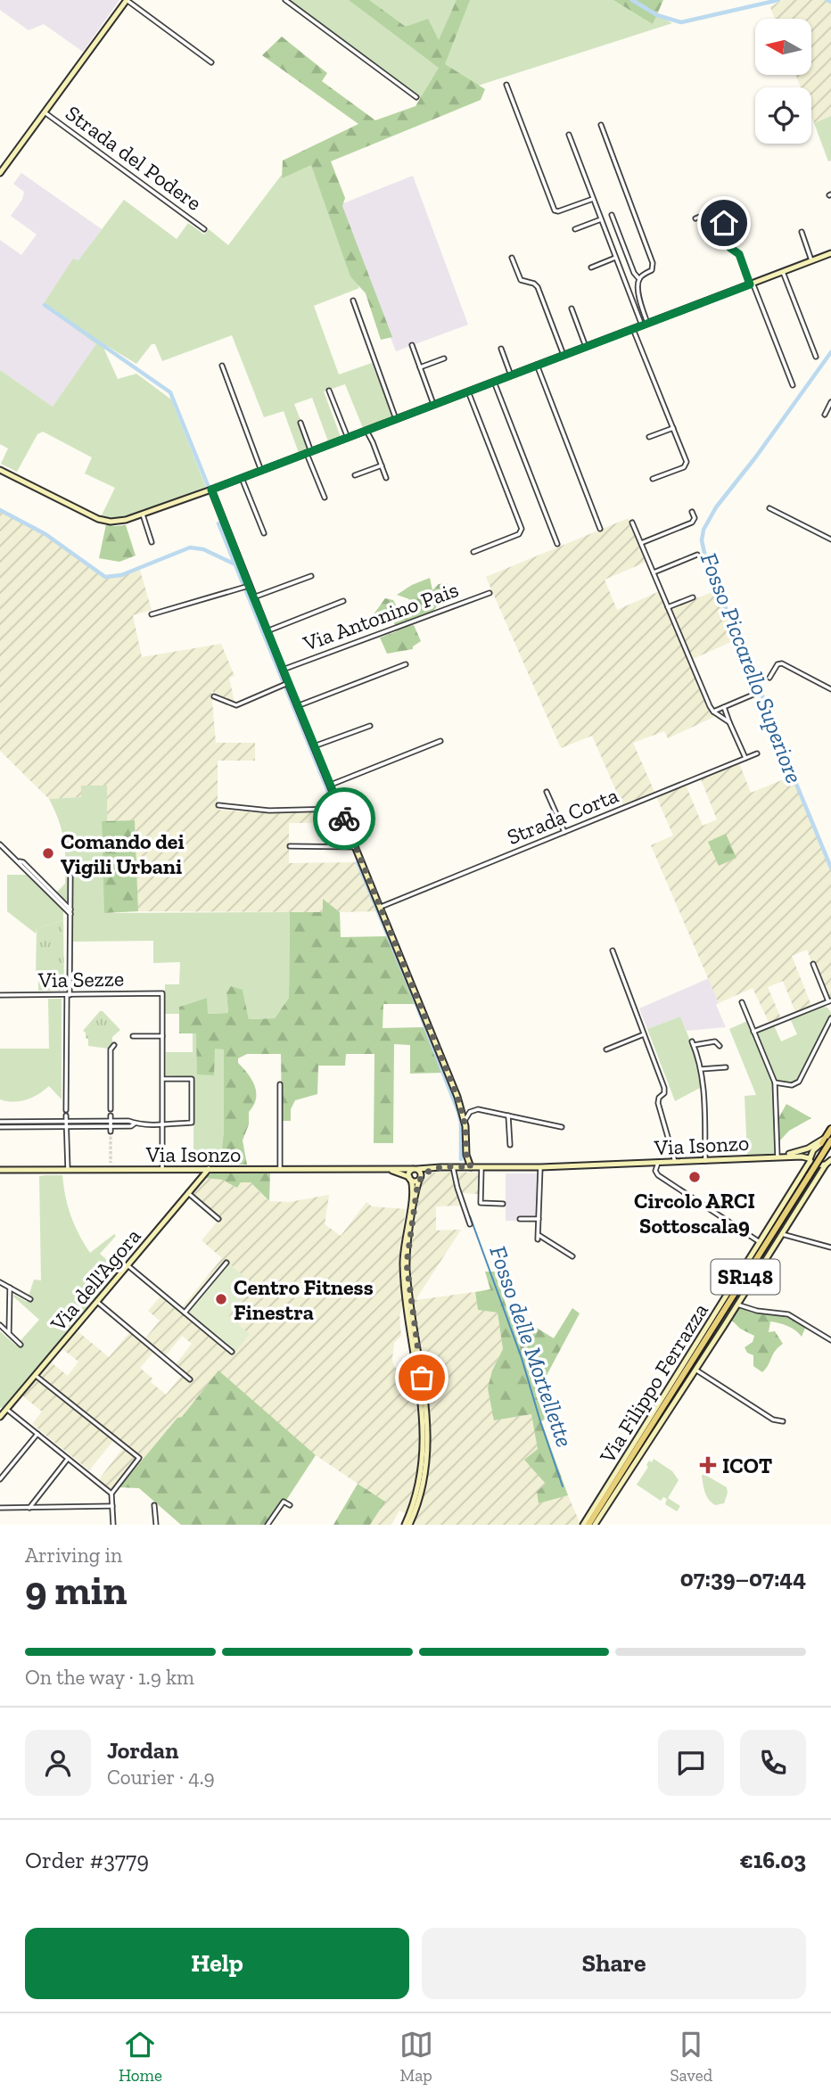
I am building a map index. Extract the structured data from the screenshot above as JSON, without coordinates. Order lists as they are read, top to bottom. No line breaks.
{"streets":{"main road":["SR148"],"street":["Strada del Podere","Via Antonino Pais","Strada Corta","Via Sezze","Via Isonzo","Via dell'Agora","Via Filippo Ferrazza"]},"crossings":[["Via Isonzo","Via dell'Agora"],["SR148","Via Filippo Ferrazza"]],"water":["Fosso Piccarello Superiore","Fosso delle Mortellette"],"places":{"other":["Comando dei Vigili Urbani","Circolo ARCI Sottoscala9","Centro Fitness Finestra"],"health":["ICOT"]},"north":"left","page":{"heading":["9 min","Arriving in","07:39–07:44"],"panel":["Jordan","Courier · 4.9","Order #3779","€16.03"],"bar":"On the way · 1.9 km","buttons":["Help","Share"],"tabs":["Home","Map","Saved"]}}
